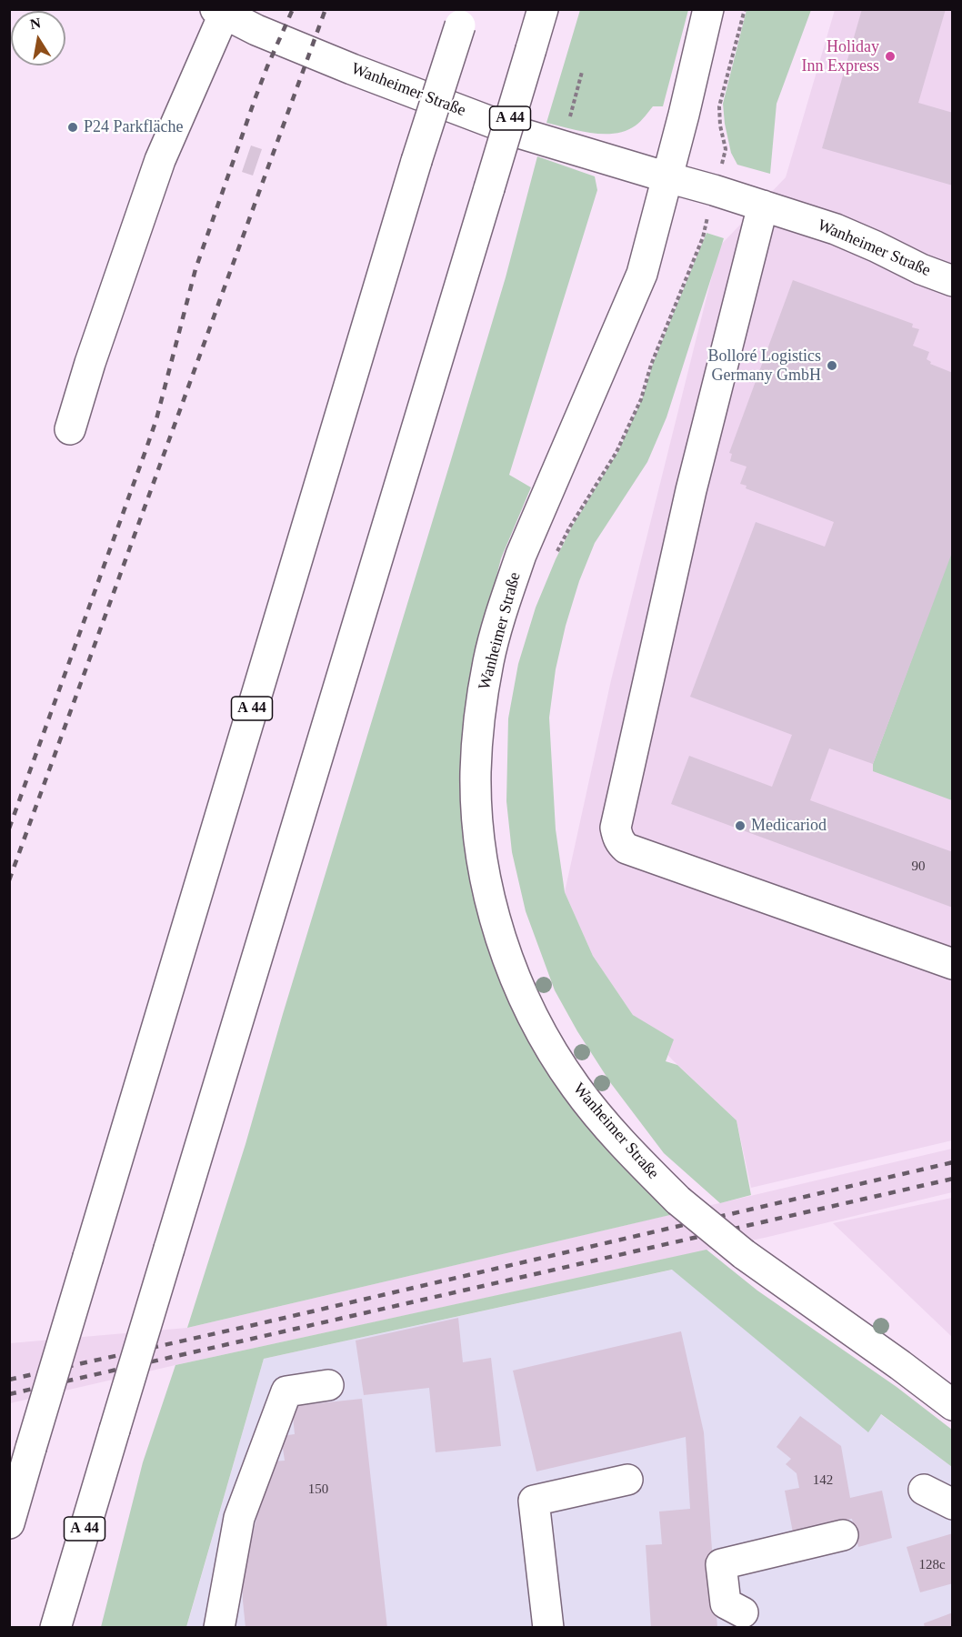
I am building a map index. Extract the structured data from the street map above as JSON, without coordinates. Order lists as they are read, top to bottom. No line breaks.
{"streets":{"main road":["Wanheimer Straße","A 44"]},"places":["Holiday Inn Express","P24 Parkfläche","Bolloré Logistics Germany GmbH","Medicariod"],"house_numbers":["90","142","150","128c"],"north":"top"}
